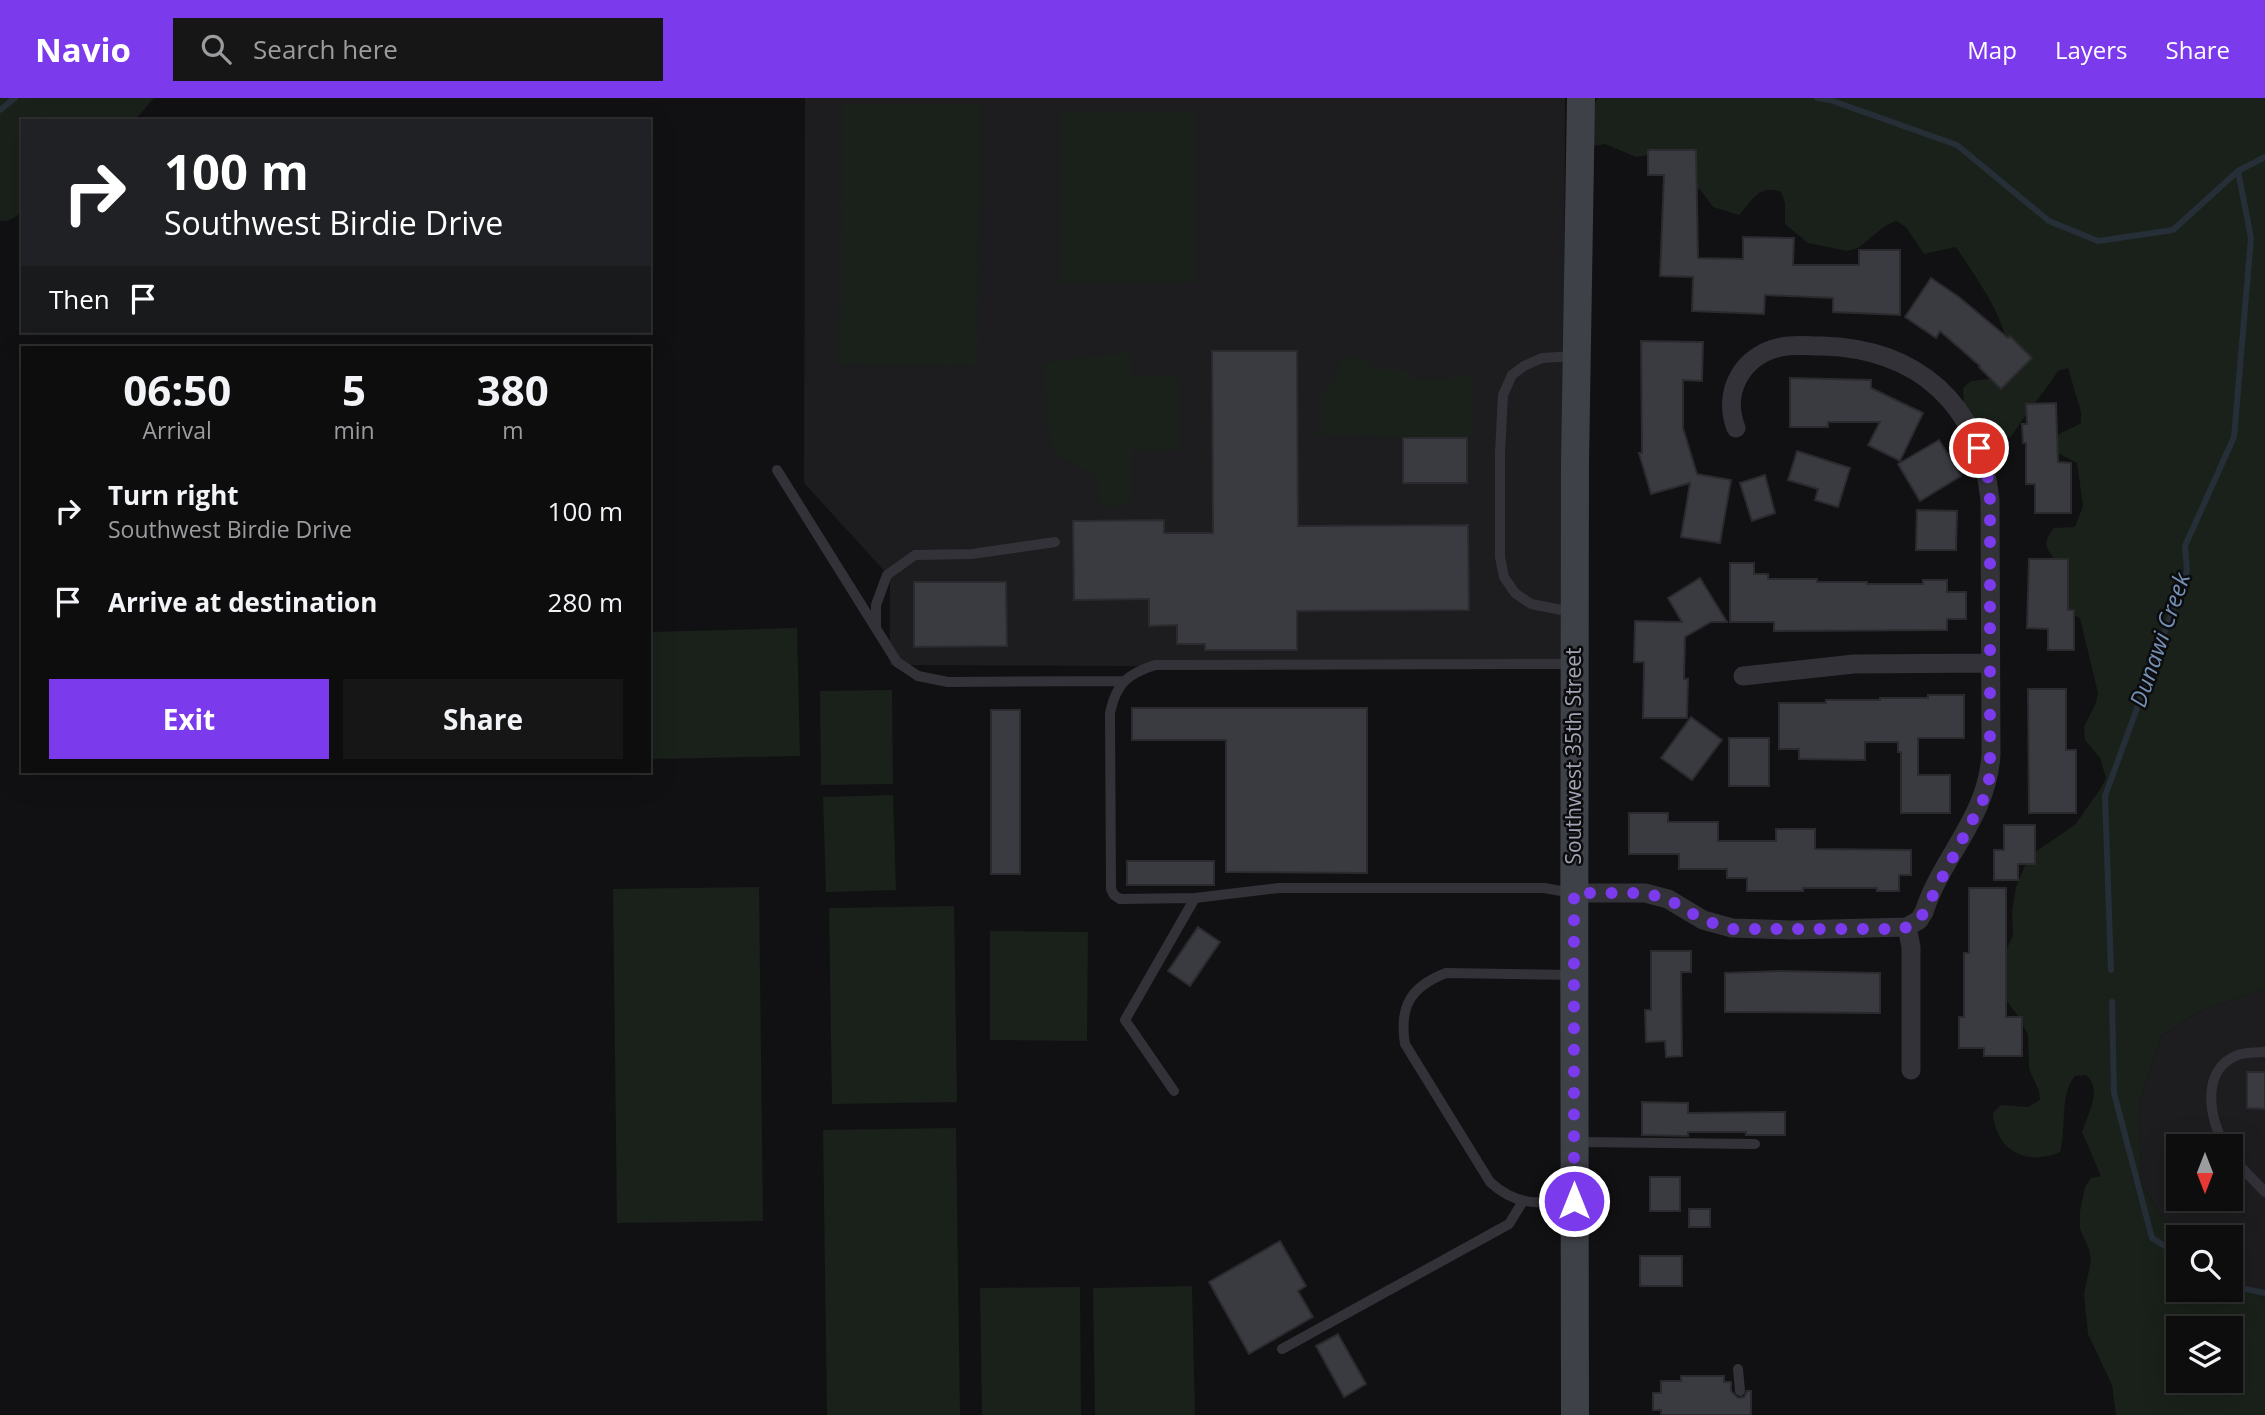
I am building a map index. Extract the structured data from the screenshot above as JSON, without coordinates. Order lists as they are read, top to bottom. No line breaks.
{"streets":{"street":["Southwest 35th Street"]},"water":["Dunawi Creek"],"north":"bottom","page":{"header":"Navio","search":"Search here","nav":["Map","Layers","Share"],"turn":["100 m","Southwest Birdie Drive"],"then":"Then","eta":["06:50","Arrival","5","min","380","m"],"list":[{"name":"Turn right","note":"Southwest Birdie Drive","value":"100 m"},{"name":"Arrive at destination","value":"280 m"}],"buttons":["Exit","Share"]}}
